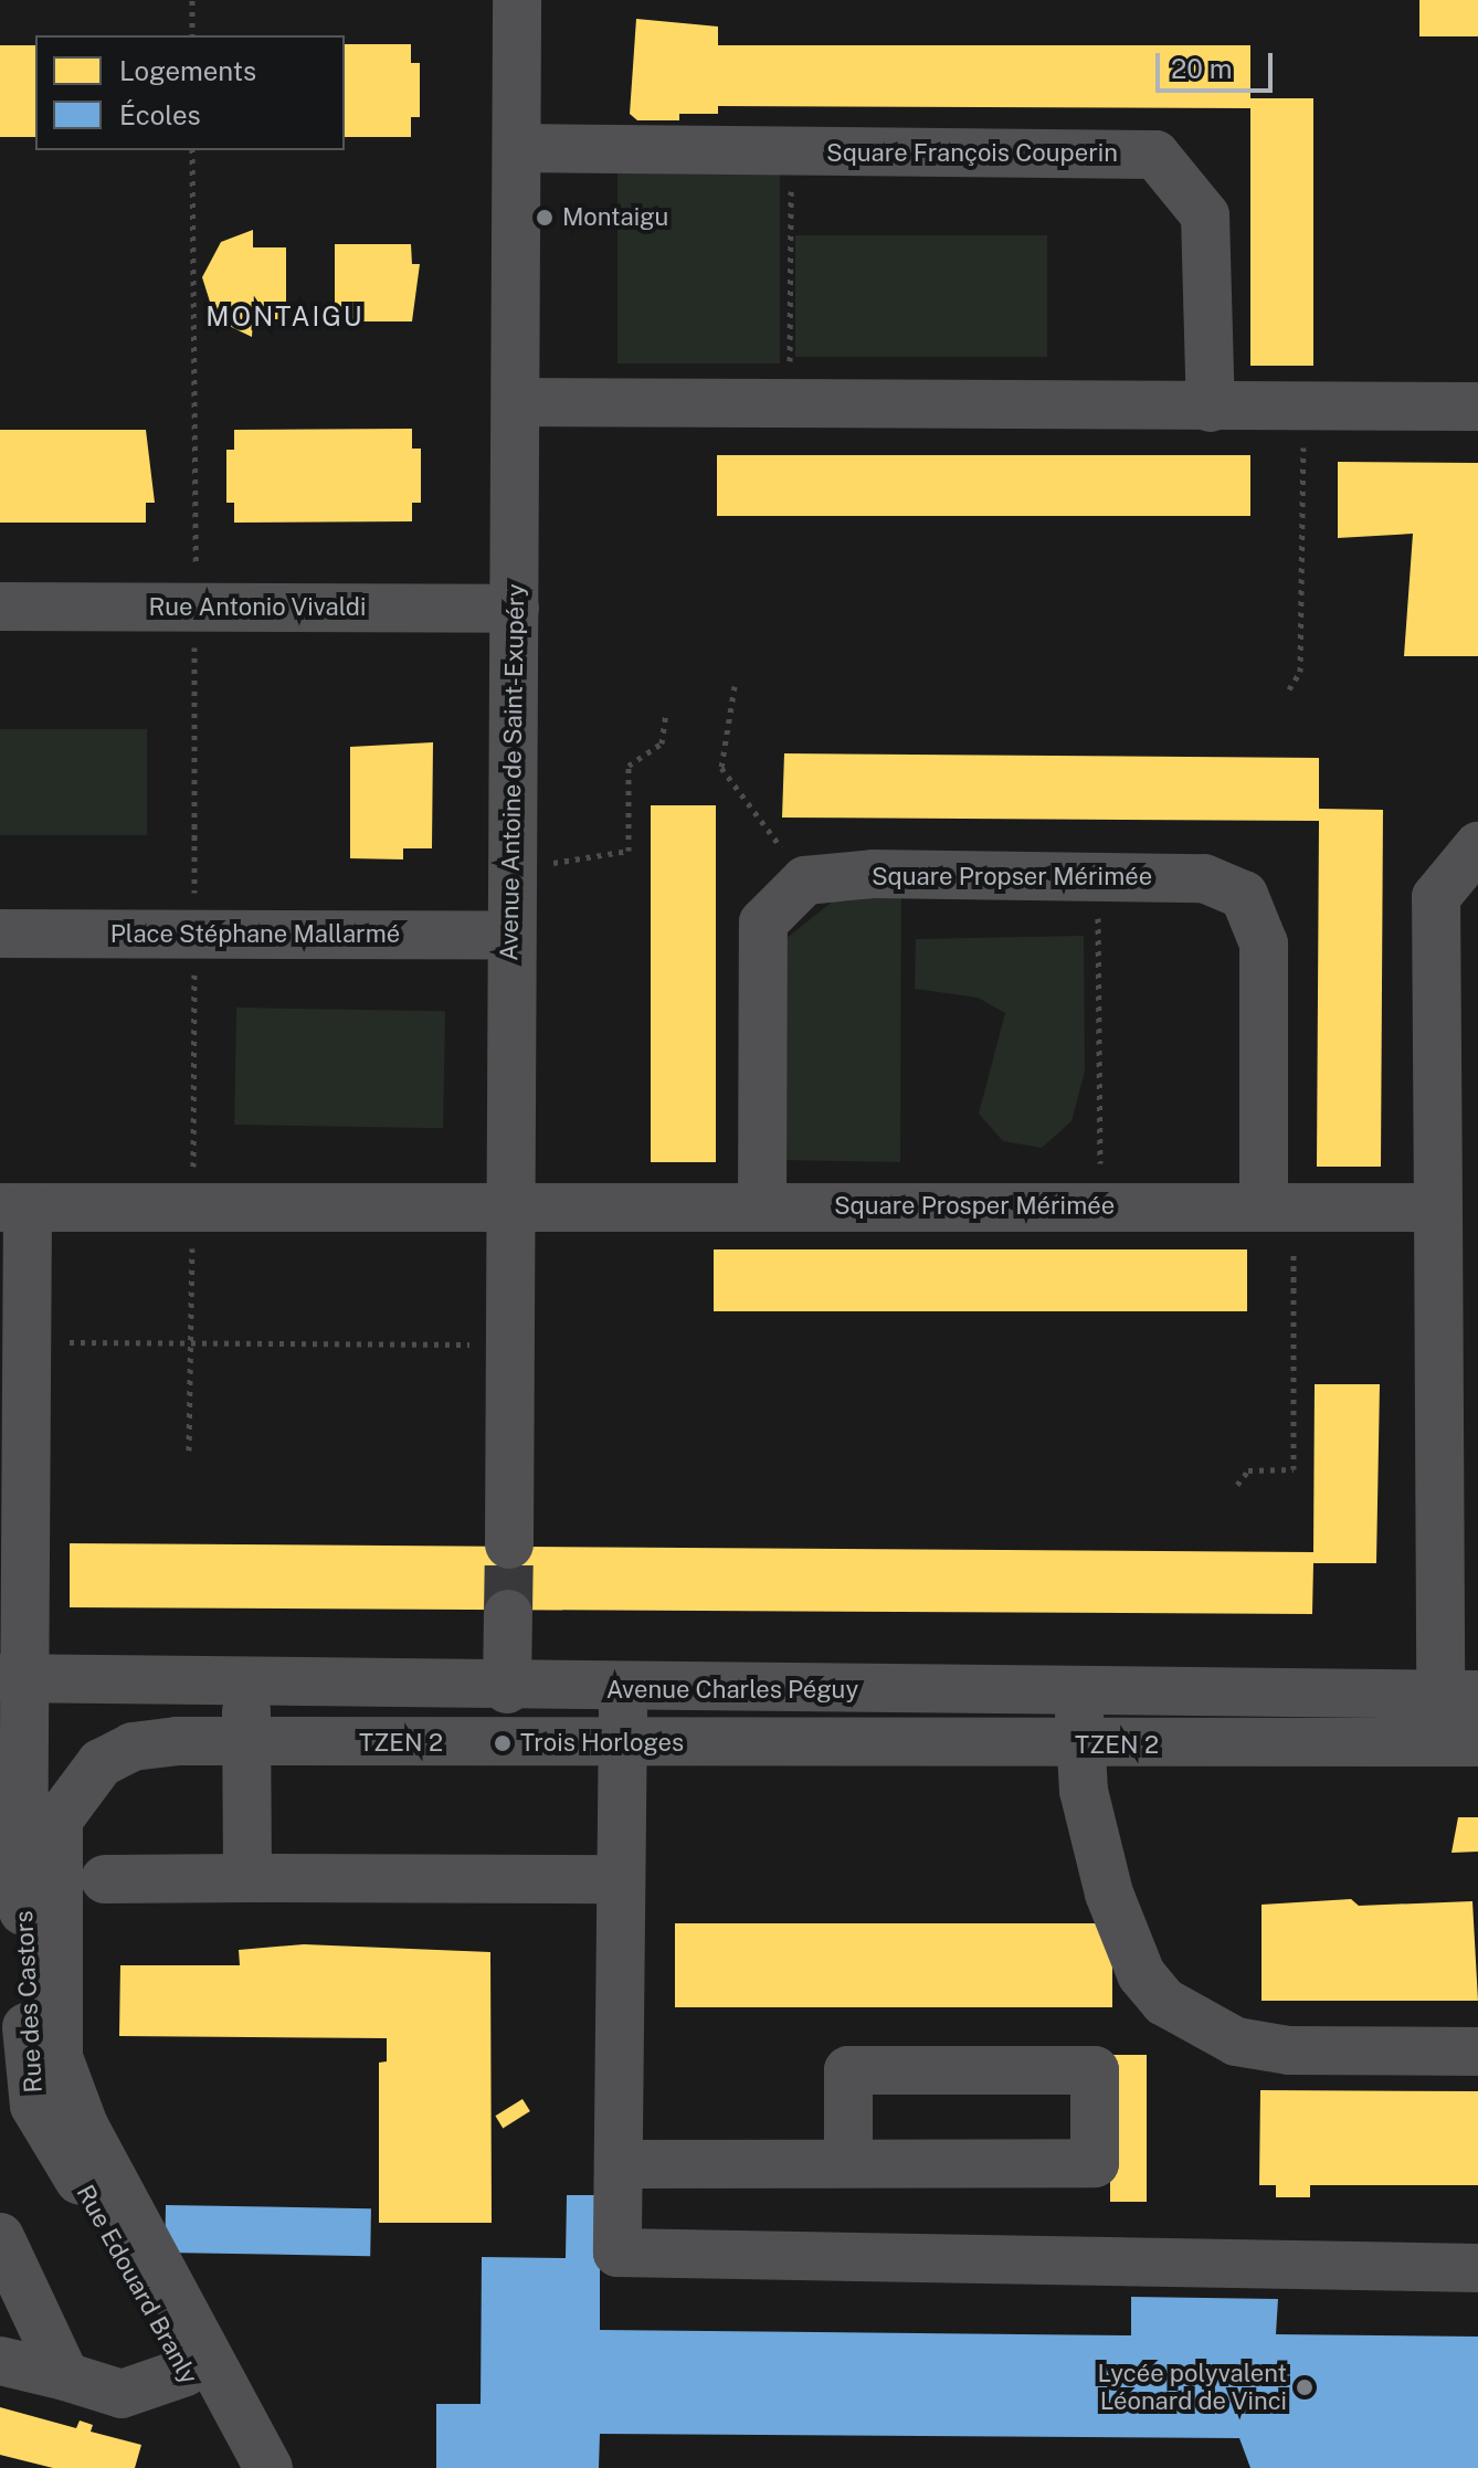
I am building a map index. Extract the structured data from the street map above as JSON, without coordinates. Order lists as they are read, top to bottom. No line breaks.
{"streets":{"street":["Square François Couperin","Rue Antonio Vivaldi","Avenue Antoine de Saint-Exupéry","Square Propser Mérimée","Place Stéphane Mallarmé","Square Prosper Mérimée","Avenue Charles Péguy","TZEN 2","Rue des Castors","Rue Edouard Branly"]},"crossings":[["Square François Couperin","Avenue Antoine de Saint-Exupéry"],["Rue Antonio Vivaldi","Avenue Antoine de Saint-Exupéry"],["Avenue Antoine de Saint-Exupéry","Place Stéphane Mallarmé"],["Avenue Antoine de Saint-Exupéry","Square Prosper Mérimée"],["Square Propser Mérimée","Square Prosper Mérimée"],["TZEN 2","Rue des Castors"],["Rue des Castors","Rue Edouard Branly"]],"districts":["MONTAIGU"],"places":["Montaigu","Trois Horloges","Lycée polyvalent Léonard de Vinci"],"legend":["Logements","Écoles"],"scale_bar":"20 m"}
